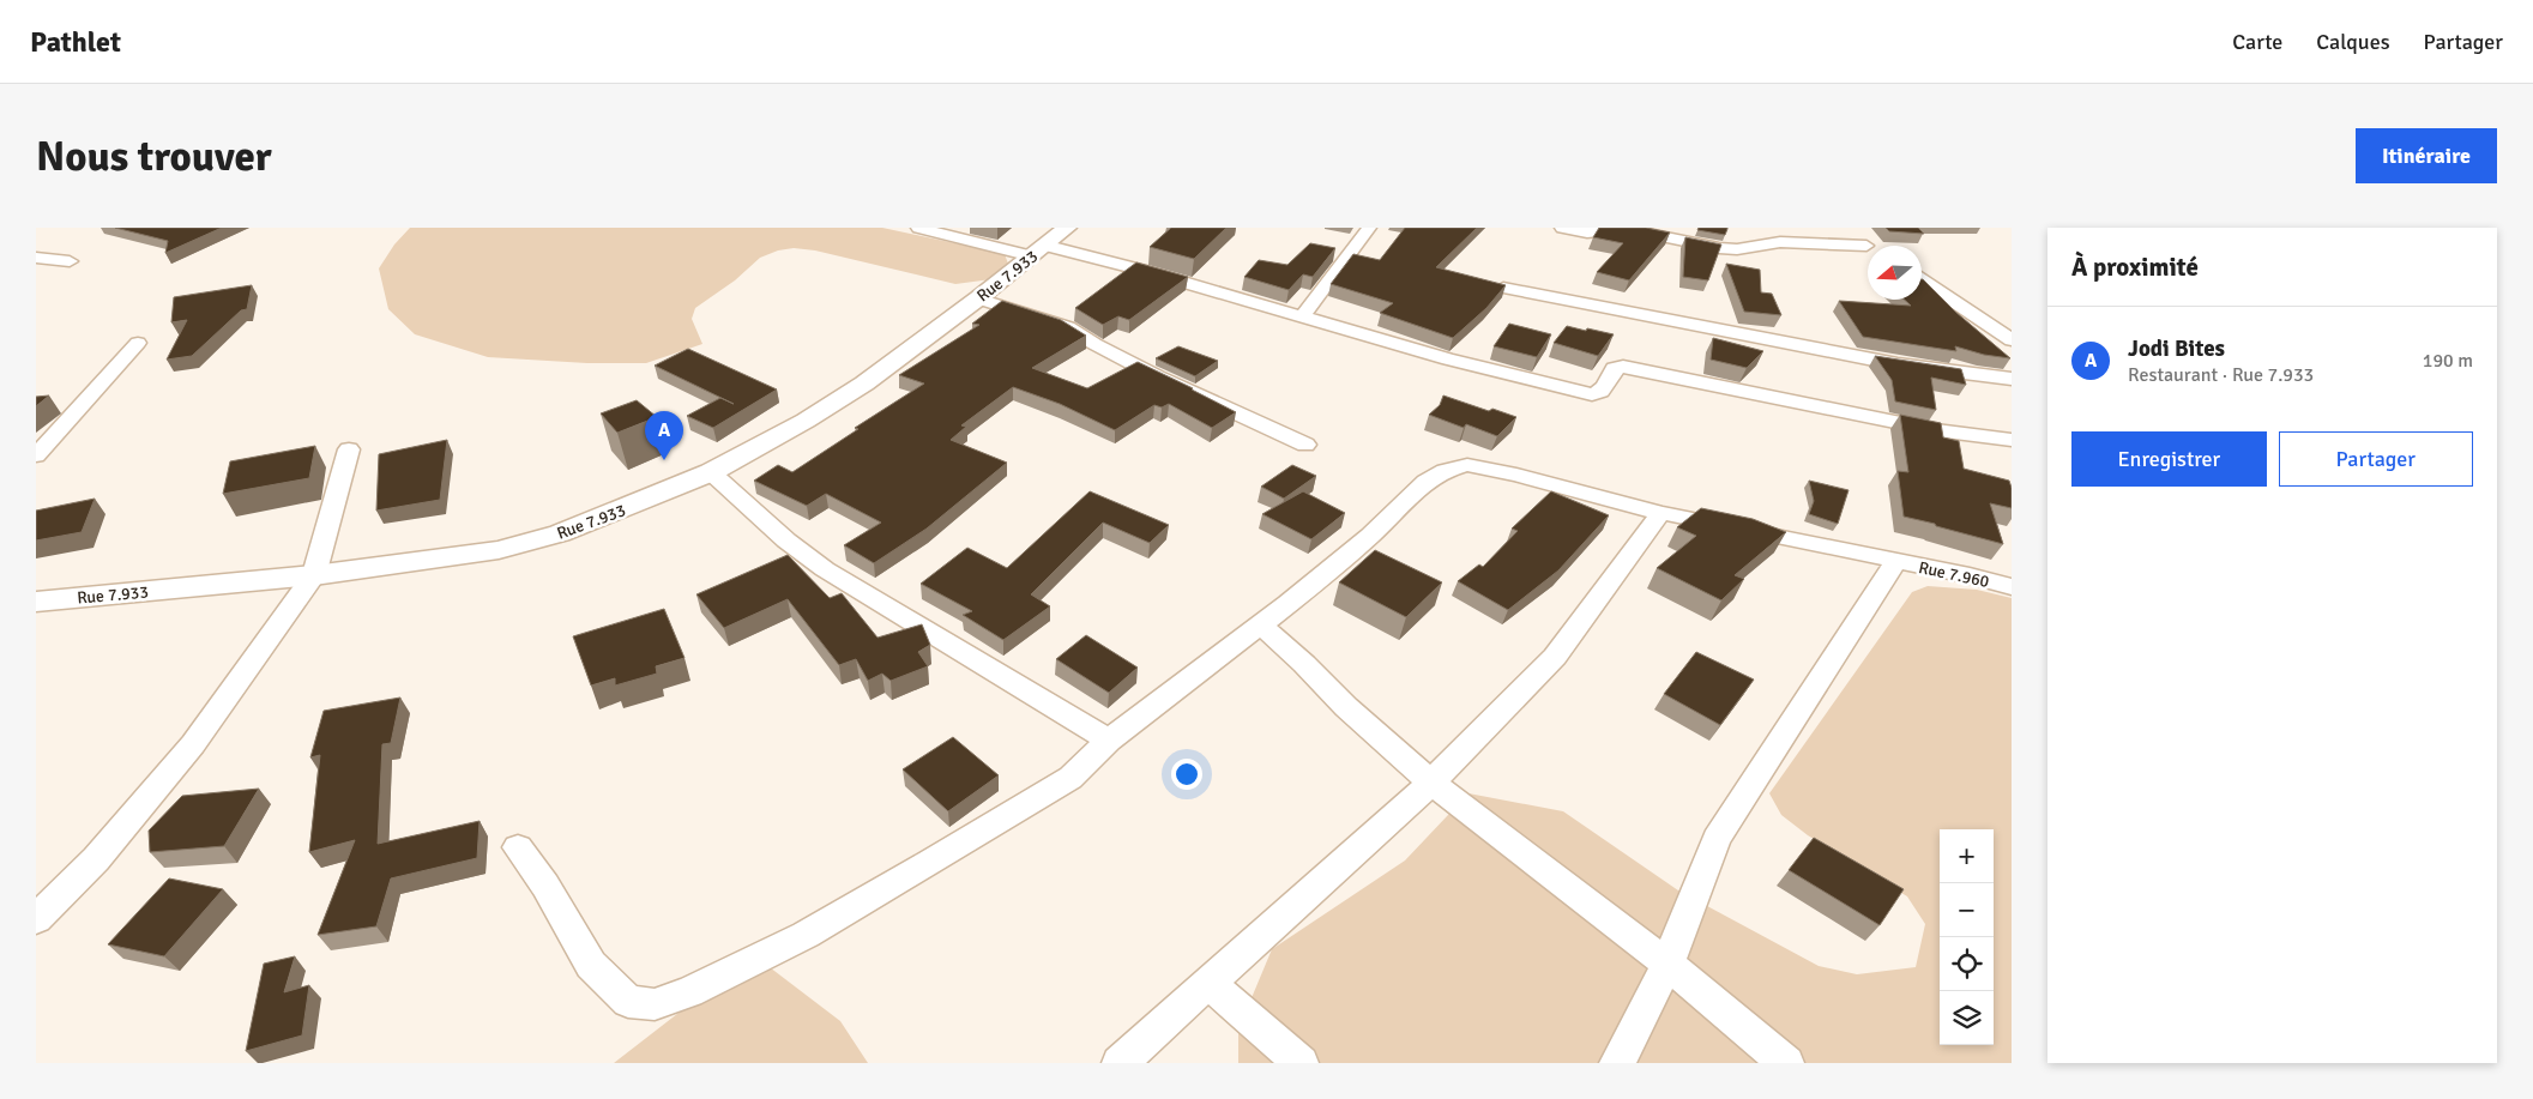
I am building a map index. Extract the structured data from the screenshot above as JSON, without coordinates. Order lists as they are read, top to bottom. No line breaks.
{"streets":{"street":["Rue 7.933","Rue 7.960"]},"north":"left","page":{"header":"Pathlet","nav":["Carte","Calques","Partager"],"buttons":["Itinéraire",["Enregistrer","Partager"]],"title":"Nous trouver","heading":"À proximité","list":[{"mark":"A","name":"Jodi Bites","note":"Restaurant · Rue 7.933","value":"190 m"}],"pins":"A","map_buttons":["+","−"]}}
